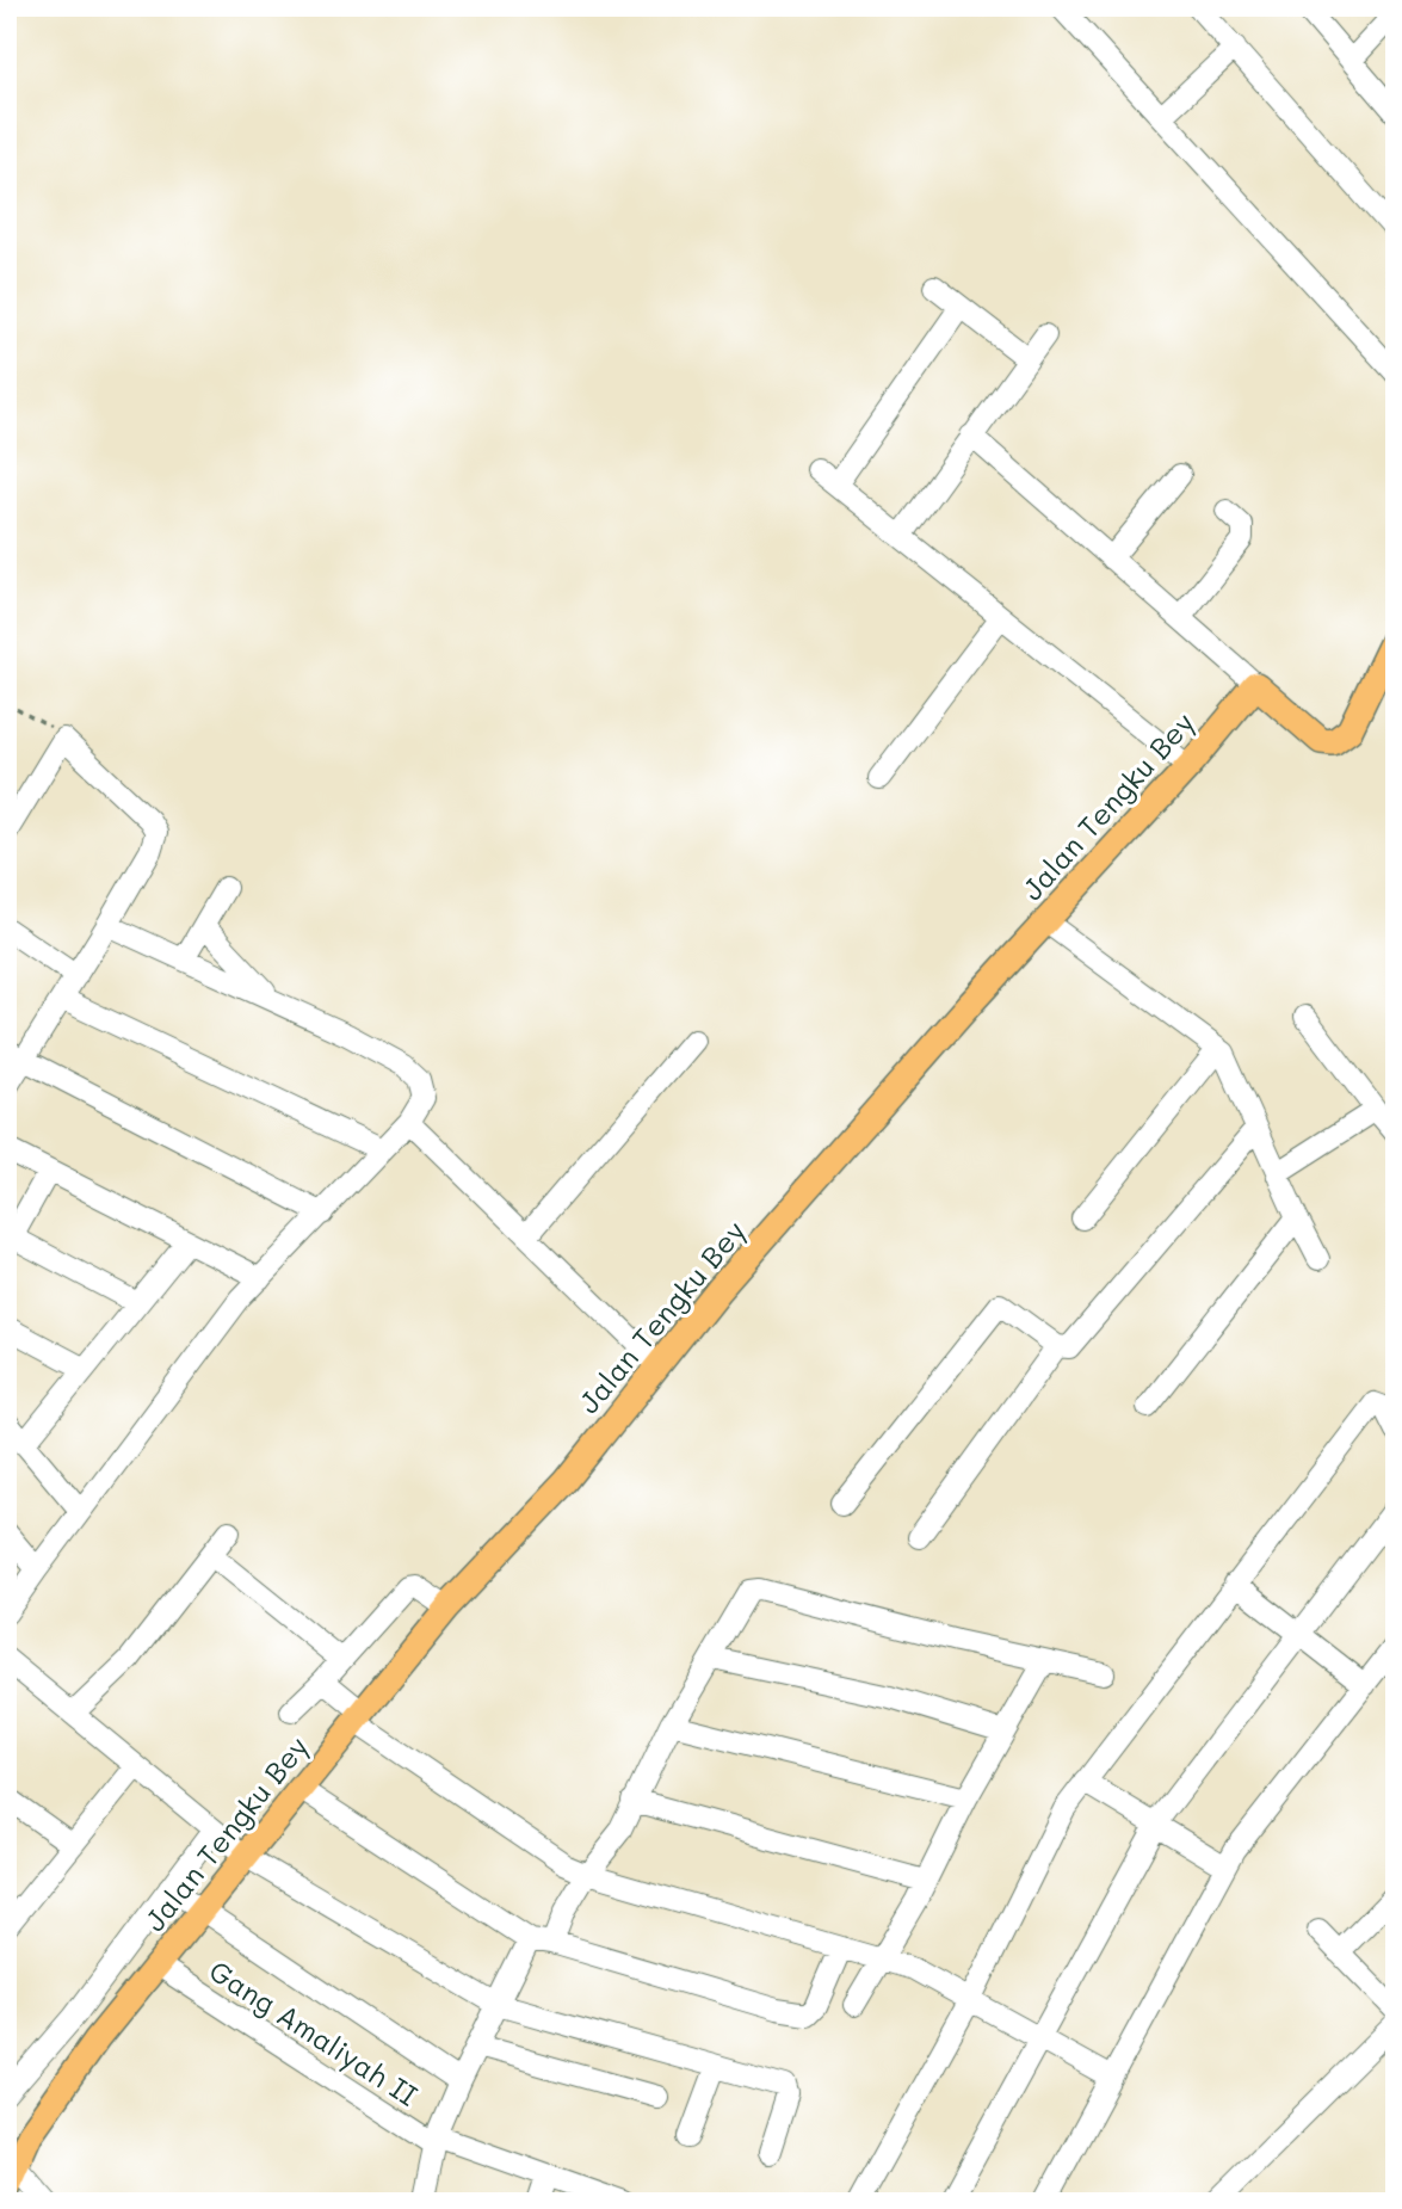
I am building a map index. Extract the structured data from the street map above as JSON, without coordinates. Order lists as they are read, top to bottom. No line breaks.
{"streets":{"main road":["Jalan Tengku Bey"],"street":["Gang Amaliyah II"]},"crossings":[["Jalan Tengku Bey","Gang Amaliyah II"]]}
